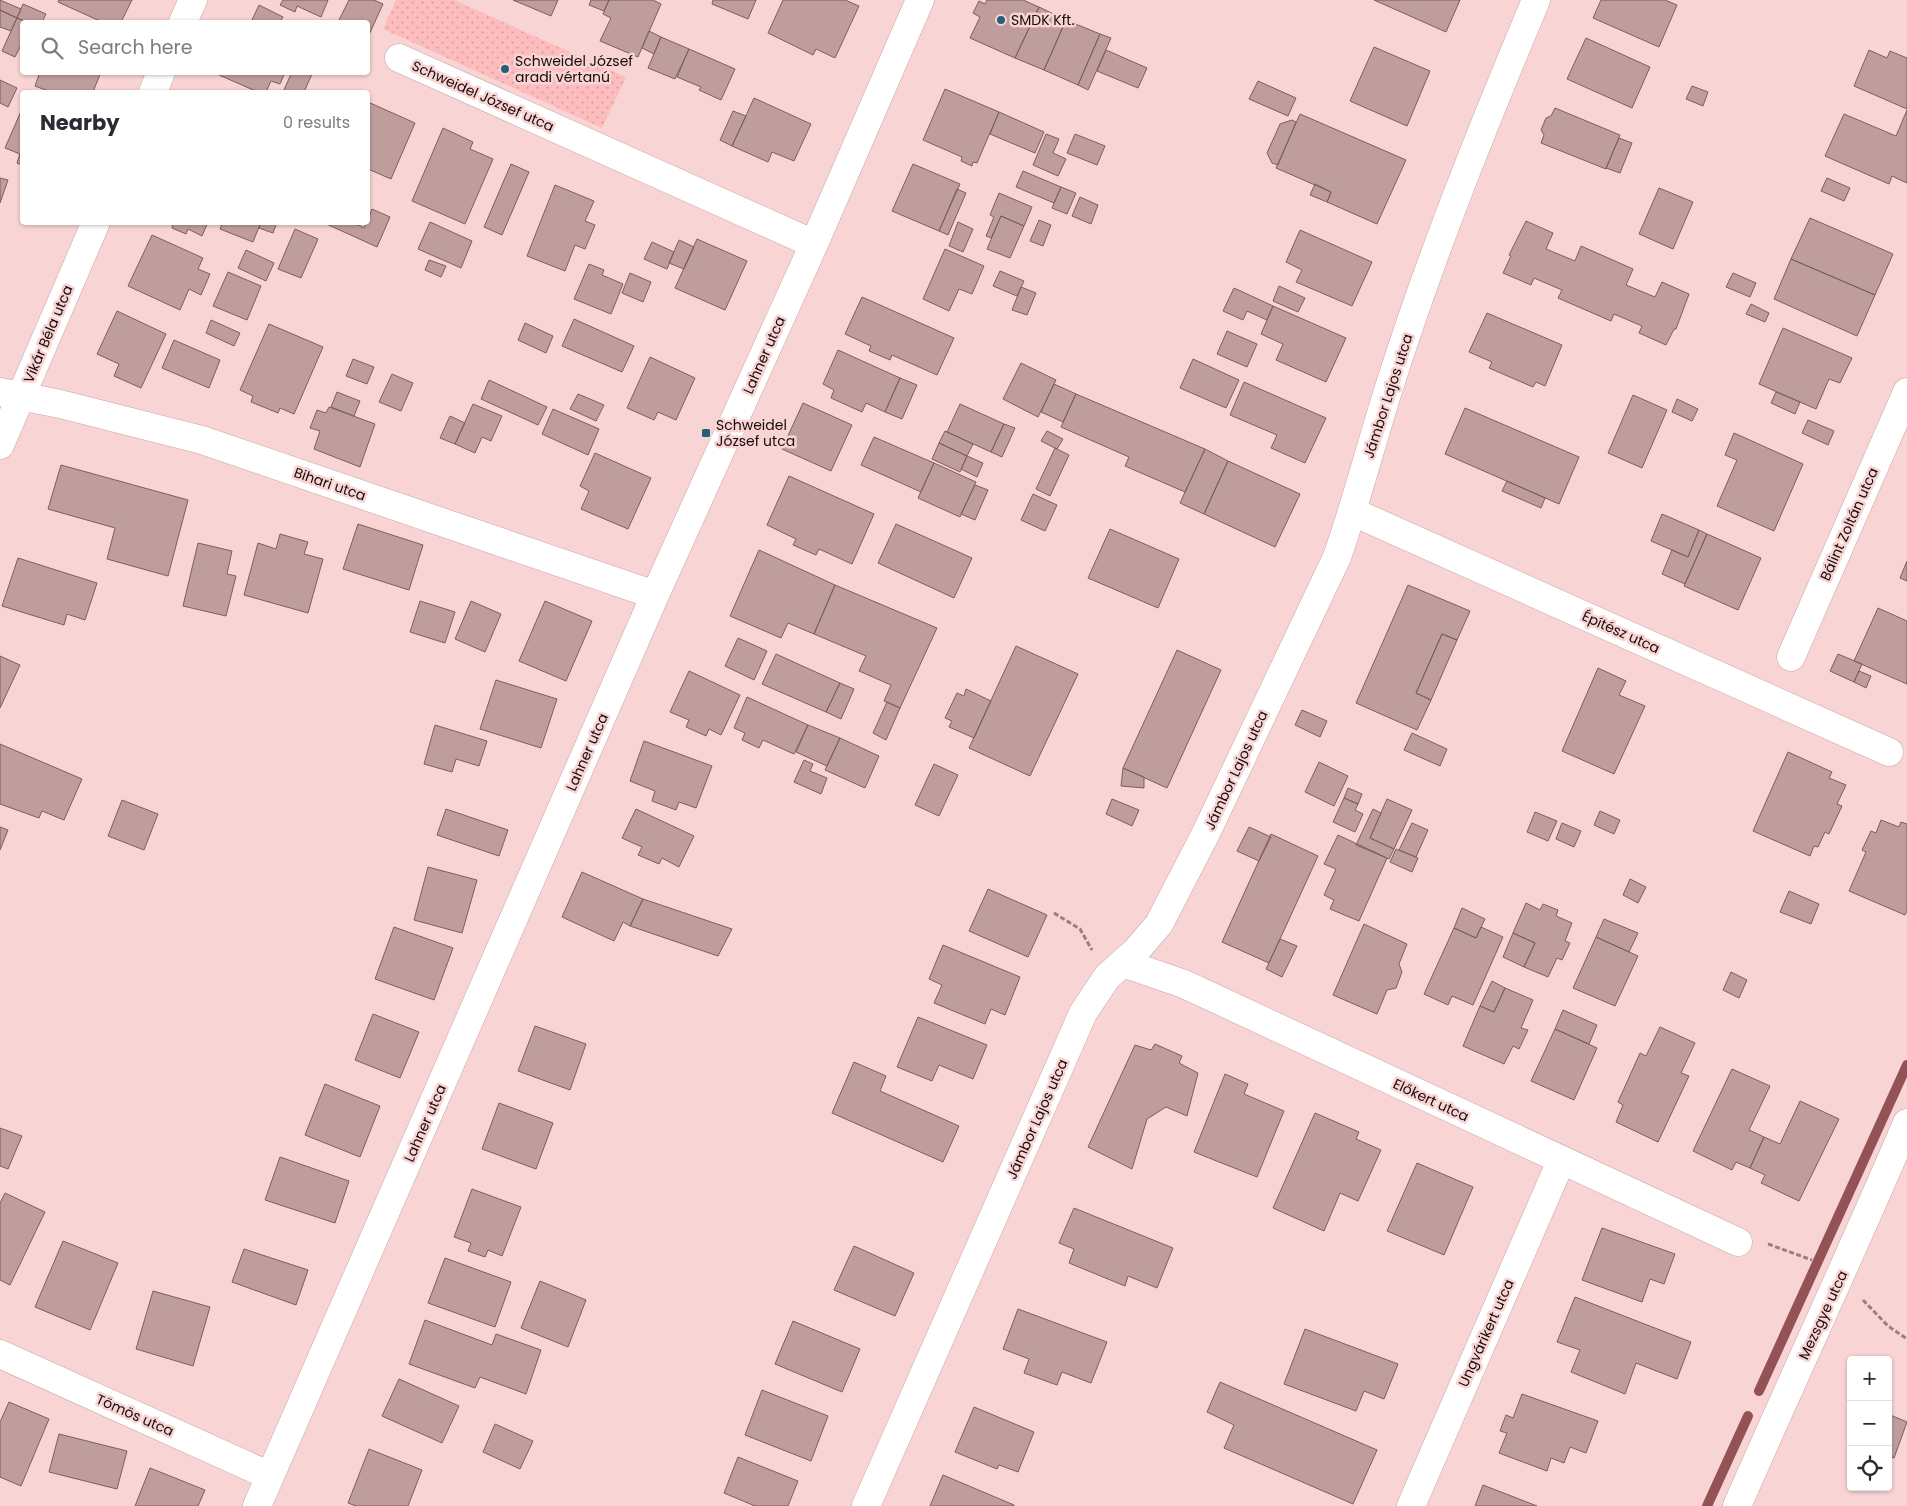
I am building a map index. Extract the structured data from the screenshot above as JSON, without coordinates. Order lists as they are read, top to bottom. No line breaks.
{"streets":{"street":["Schweidel József utca","Vikár Béla utca","Lahner utca","Jámbor Lajos utca","Bihari utca","Bálint Zoltán utca","Építész utca","Előkert utca","Mezsgye utca","Ungvárikert utca","Tömös utca"]},"crossings":[["Schweidel József utca","Lahner utca"],["Vikár Béla utca","Bihari utca"],["Lahner utca","Bihari utca"],["Lahner utca","Tömös utca"],["Jámbor Lajos utca","Építész utca"],["Jámbor Lajos utca","Előkert utca"],["Előkert utca","Ungvárikert utca"]],"places":{"other":["SMDK Kft.","Schweidel József aradi vértanú"],"transit":["Schweidel József utca"]},"page":{"search":"Search here","heading":["Nearby","0 results"],"map_buttons":["+","−"]}}
